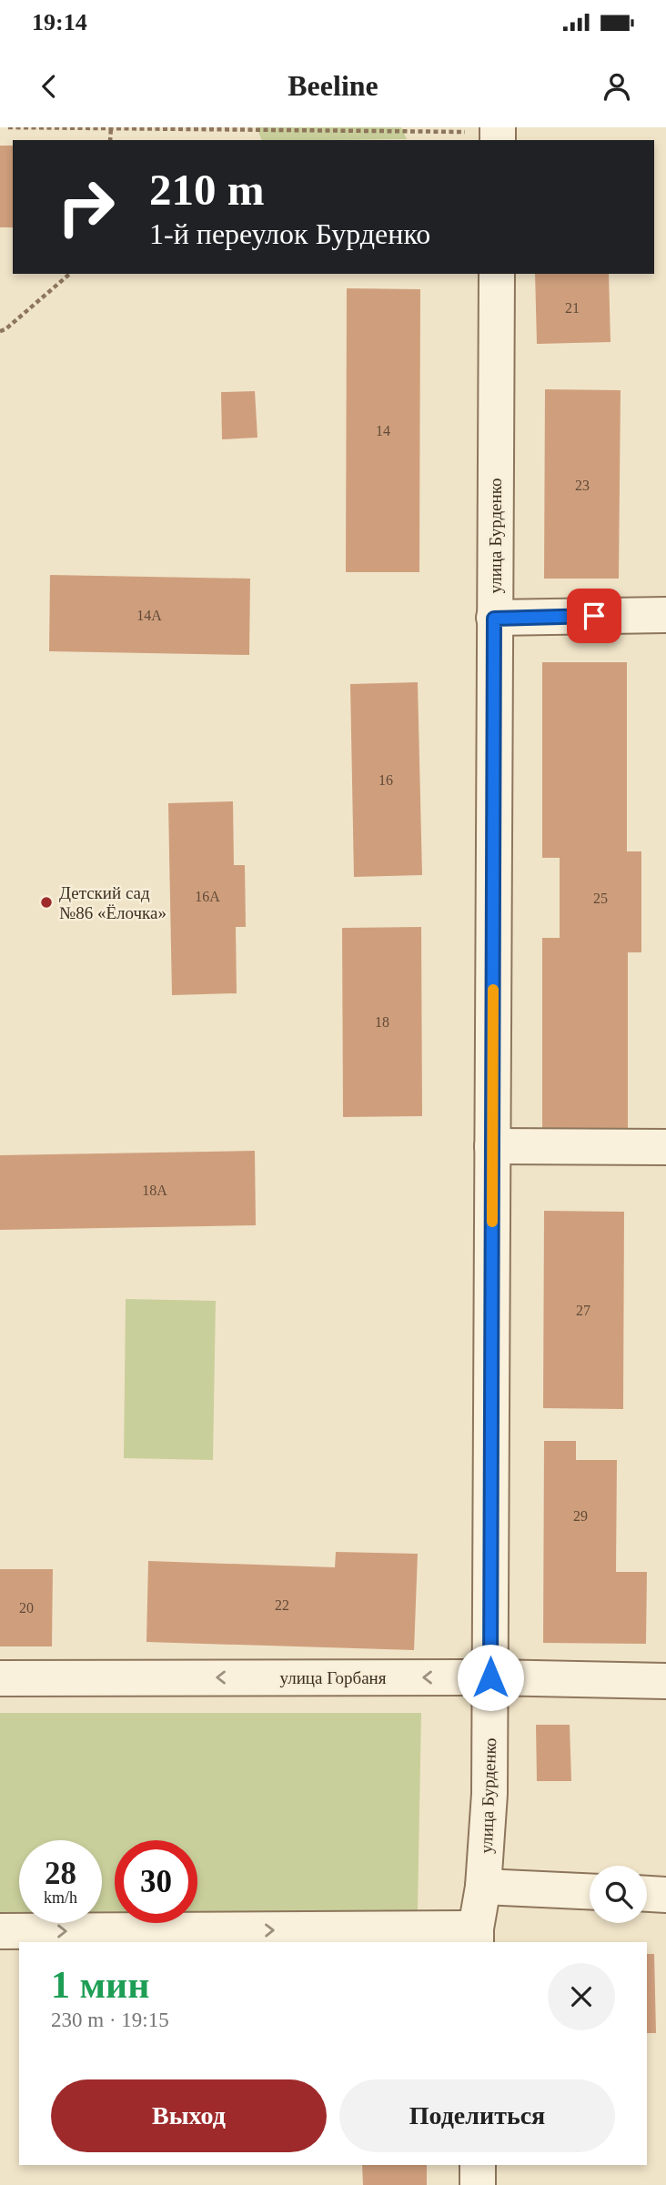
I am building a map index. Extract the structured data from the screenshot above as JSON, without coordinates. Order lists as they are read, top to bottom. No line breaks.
{"streets":{"street":["улица Бурденко","улица Горбаня"]},"crossings":[["улица Бурденко","улица Горбаня"]],"places":["Детский сад №86 «Ёлочка»"],"house_numbers":["21","14","23","14А","16","16А","25","18","18А","27","29","22","20"],"page":{"status":"19:14","header":"Beeline","turn":["210 m","1-й переулок Бурденко"],"speed":"28 km/h","limit":"30","heading":["1 мин","230 m · 19:15"],"buttons":["Выход","Поделиться"]}}
